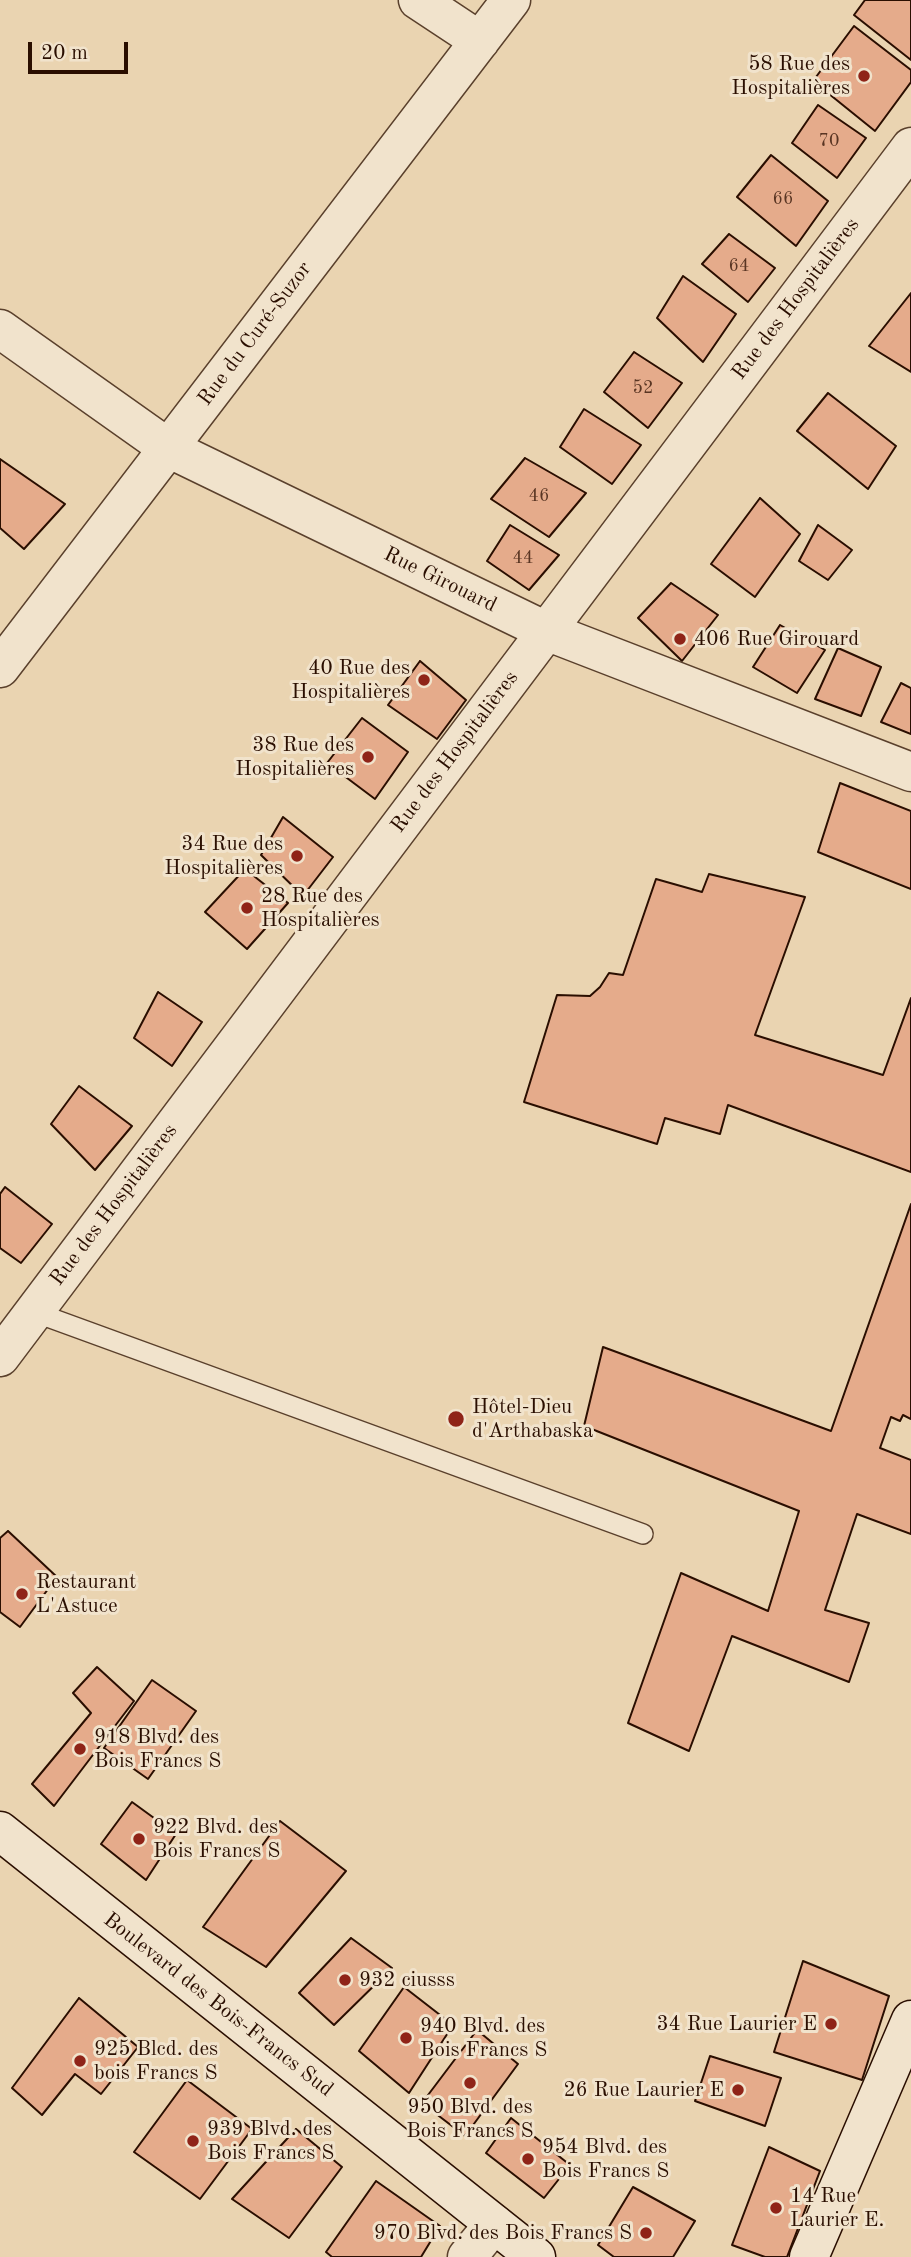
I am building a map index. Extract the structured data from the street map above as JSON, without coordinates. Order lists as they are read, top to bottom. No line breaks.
{"streets":{"street":["Rue des Hospitalières","Rue du Curé-Suzor","Rue Girouard","Boulevard des Bois-Francs Sud"]},"crossings":[["Rue des Hospitalières","Rue Girouard"],["Rue du Curé-Suzor","Rue Girouard"]],"places":["58 Rue des Hospitalières","406 Rue Girouard","40 Rue des Hospitalières","38 Rue des Hospitalières","34 Rue des Hospitalières","28 Rue des Hospitalières","Hôtel-Dieu d'Arthabaska","Restaurant L'Astuce","918 Blvd. des Bois Francs S","922 Blvd. des Bois Francs S","932 ciusss","34 Rue Laurier E","940 Blvd. des Bois Francs S","925 Blcd. des bois Francs S","950 Blvd. des Bois Francs S","26 Rue Laurier E","939 Blvd. des Bois Francs S","954 Blvd. des Bois Francs S","14 Rue Laurier E.","970 Blvd. des Bois Francs S"],"house_numbers":["70","66","64","52","46","44"],"scale_bar":"20 m"}
